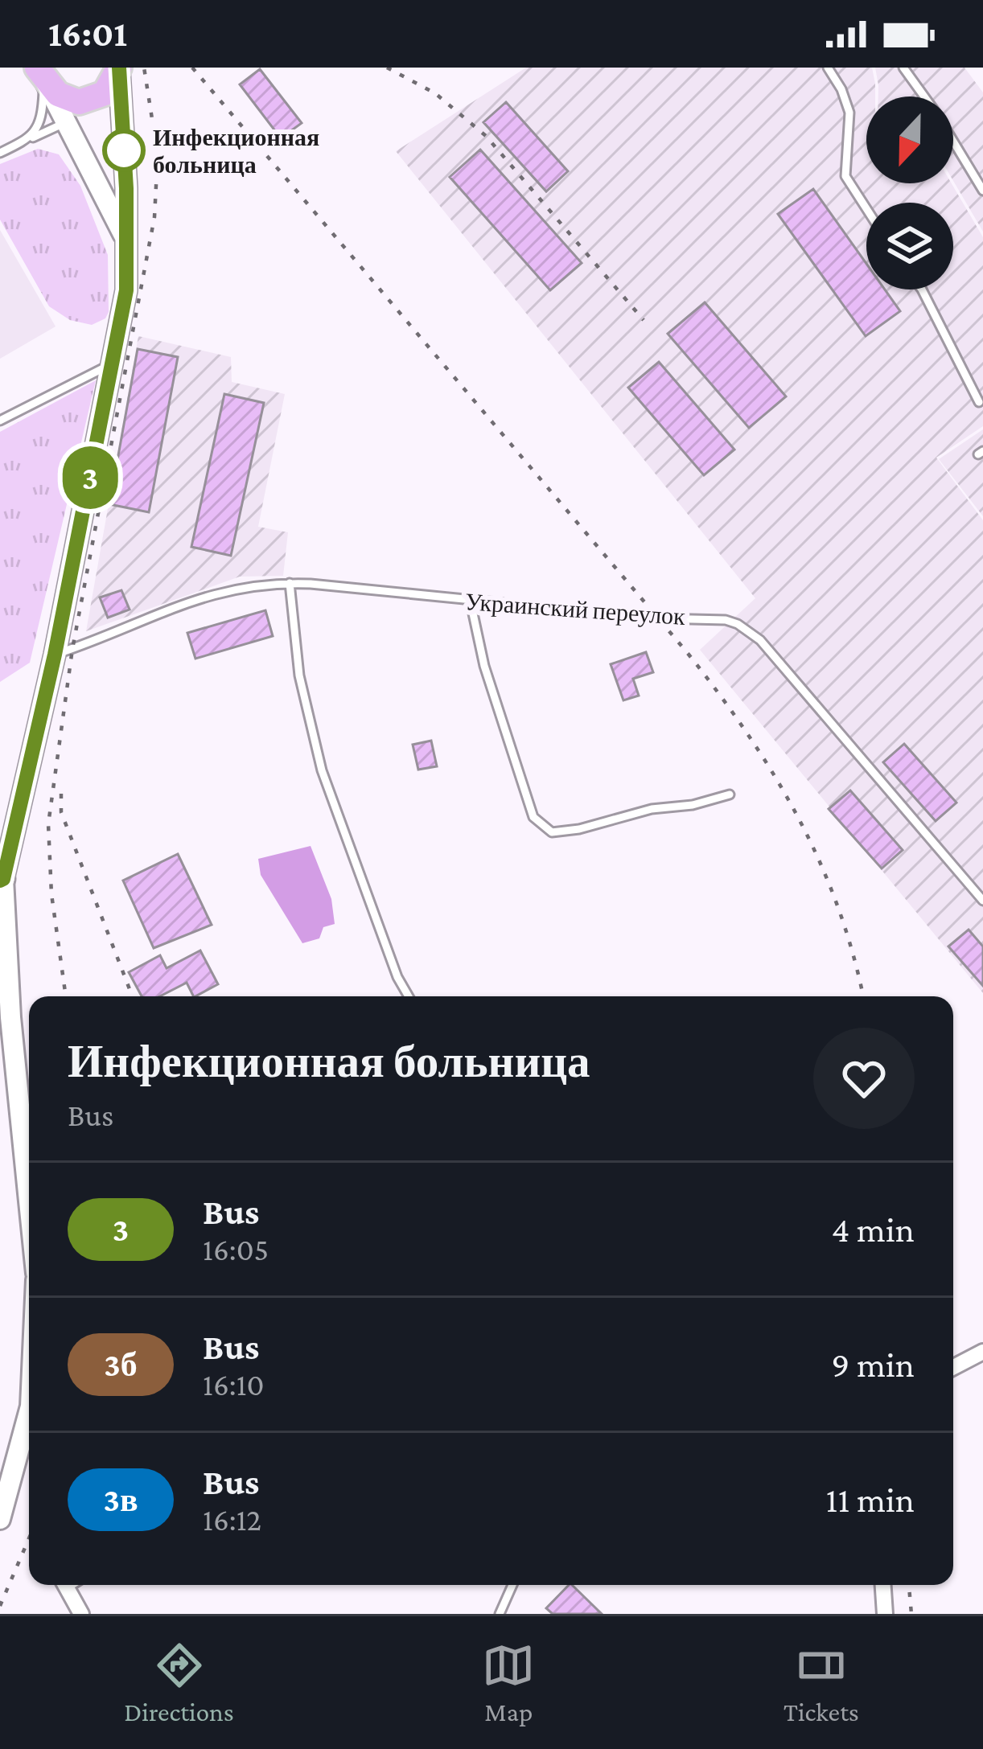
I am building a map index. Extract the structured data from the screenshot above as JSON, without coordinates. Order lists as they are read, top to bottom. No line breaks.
{"streets":{"lane":["Украинский переулок"]},"places":["Инфекционная больница"],"lines":["bus line 3"],"north":"bottom","page":{"status":"16:01","on_map":"3","heading":["Инфекционная больница","Bus"],"list":[{"mark":"3","name":"Bus","note":"16:05","value":"4 min"},{"mark":"3б","name":"Bus","note":"16:10","value":"9 min"},{"mark":"3в","name":"Bus","note":"16:12","value":"11 min"}],"tabs":["Directions","Map","Tickets"]}}
